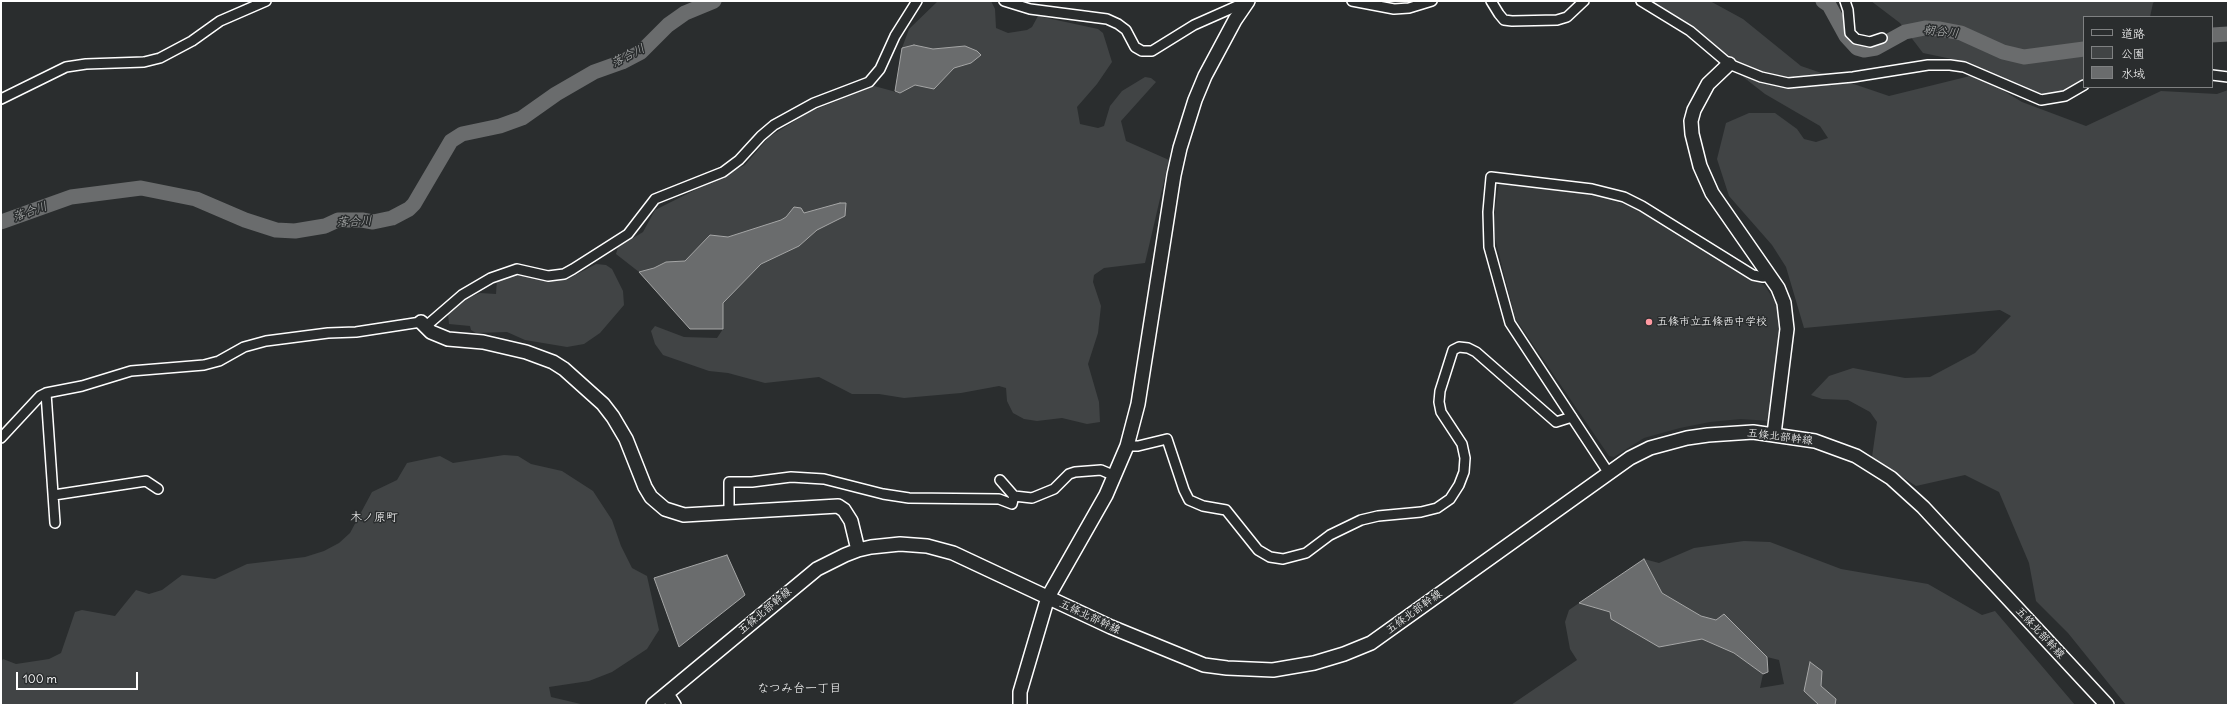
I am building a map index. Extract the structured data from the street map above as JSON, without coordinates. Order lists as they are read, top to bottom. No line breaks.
{"streets":{"street":["五條北部幹線"]},"districts":["木ノ原町","なつみ台一丁目"],"water":["朝谷川","落合川"],"places":["五條市立五條西中学校"],"legend":["道路","公園","水域"],"scale_bar":"100 m"}
